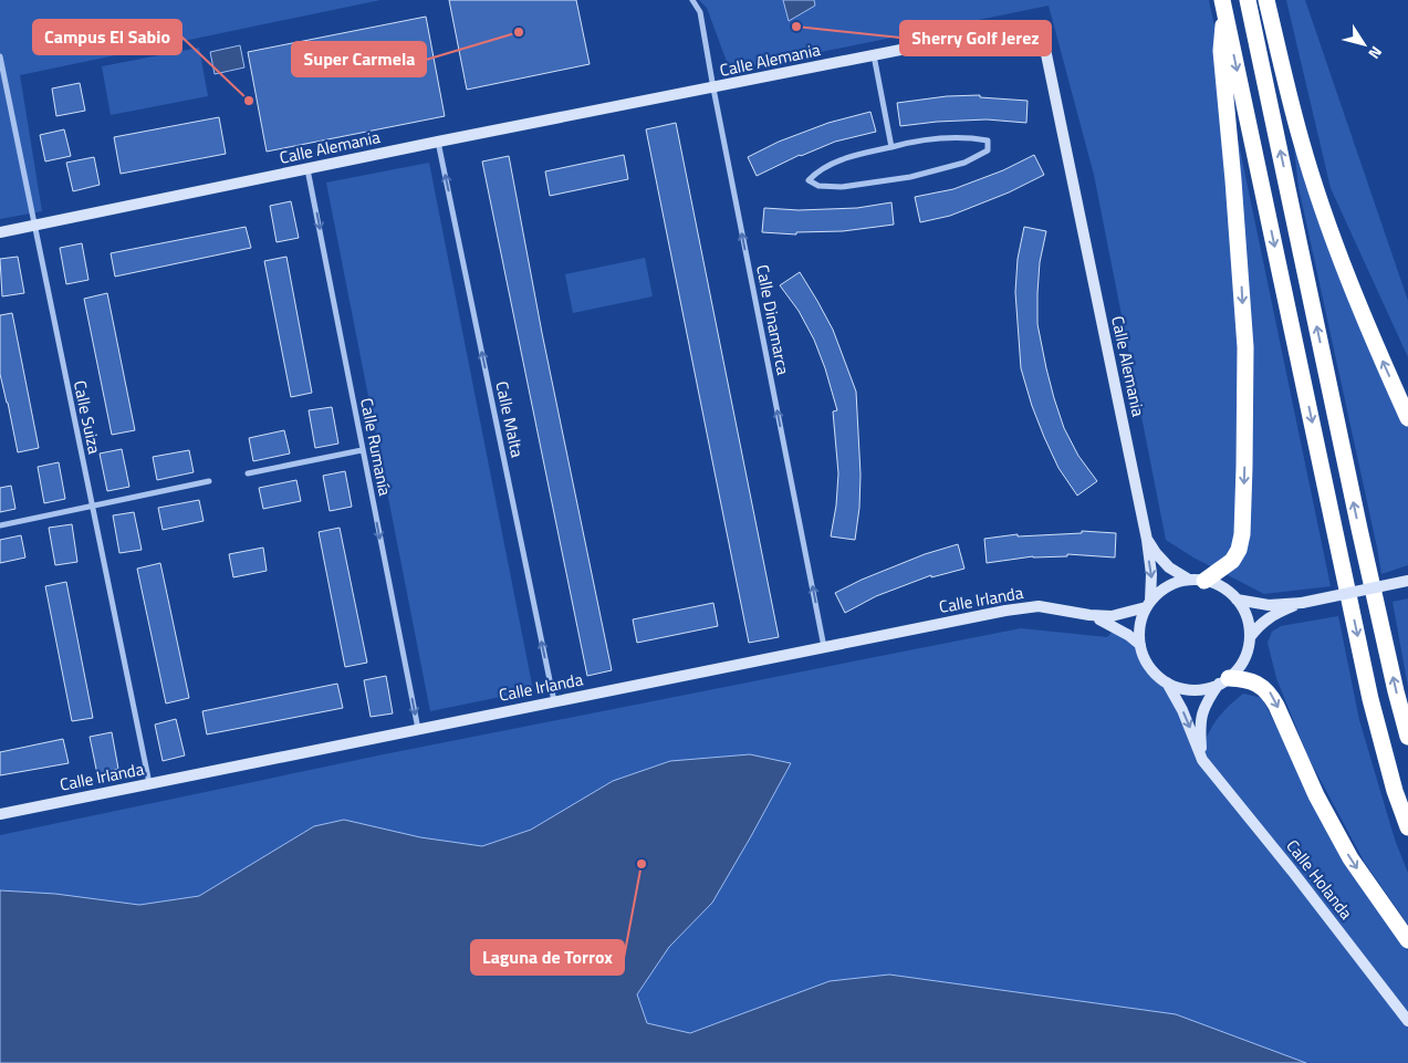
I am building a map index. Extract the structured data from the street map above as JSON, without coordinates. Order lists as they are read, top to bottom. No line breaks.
{"streets":{"street":["Calle Alemania","Calle Dinamarca","Calle Suiza","Calle Malta","Calle Rumanía","Calle Irlanda","Calle Holanda"]},"crossings":[["Calle Alemania","Calle Dinamarca"],["Calle Alemania","Calle Suiza"],["Calle Alemania","Calle Malta"],["Calle Alemania","Calle Rumanía"],["Calle Alemania","Calle Irlanda"],["Calle Alemania","Calle Holanda"],["Calle Dinamarca","Calle Irlanda"],["Calle Suiza","Calle Irlanda"],["Calle Malta","Calle Irlanda"],["Calle Rumanía","Calle Irlanda"],["Calle Irlanda","Calle Holanda"]],"one_way":["Calle Dinamarca","Calle Malta","Calle Rumanía"],"places":["Sherry Golf Jerez","Super Carmela","Campus El Sabio","Laguna de Torrox"],"north":"bottom right"}
